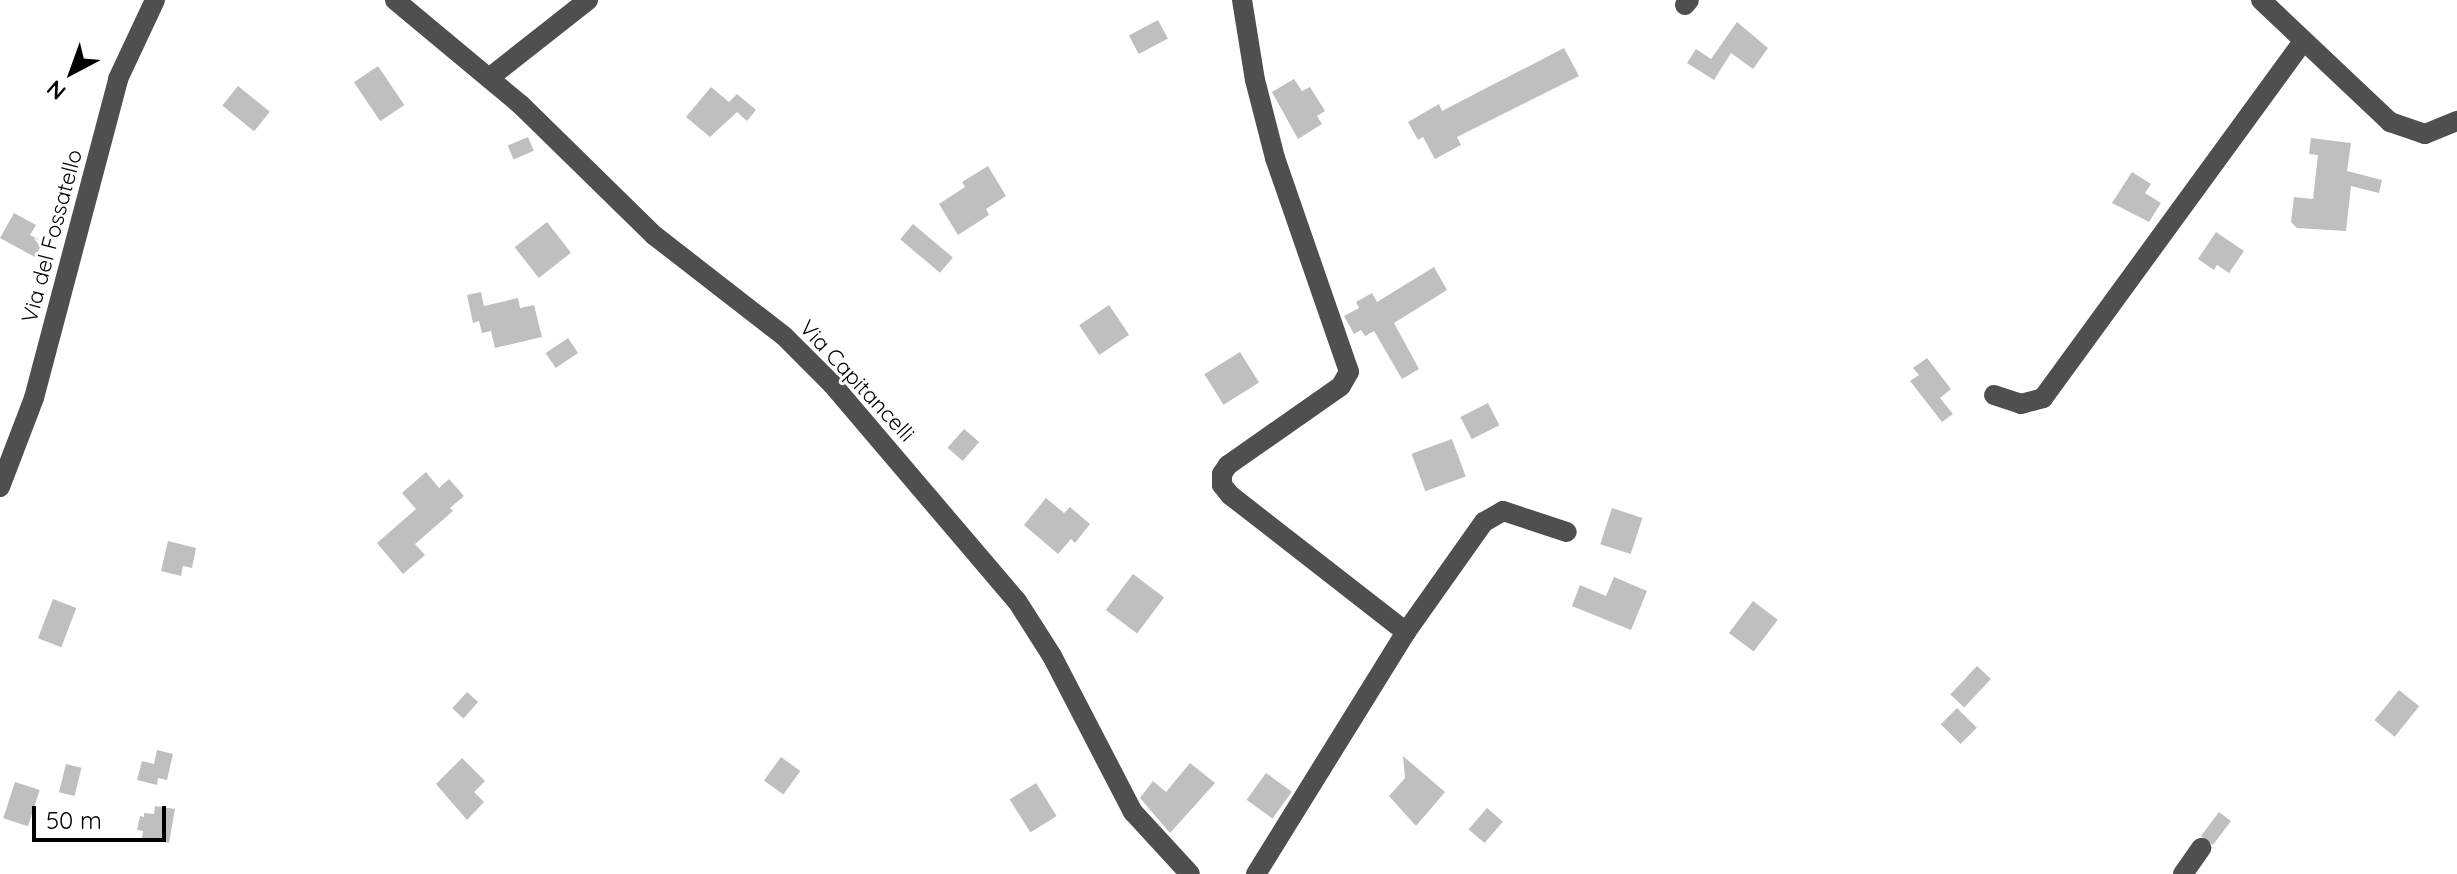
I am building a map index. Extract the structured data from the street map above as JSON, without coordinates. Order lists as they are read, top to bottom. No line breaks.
{"streets":{"street":["Via del Fossatello","Via Capitancelli"]},"scale_bar":"50 m","north":"bottom left"}
